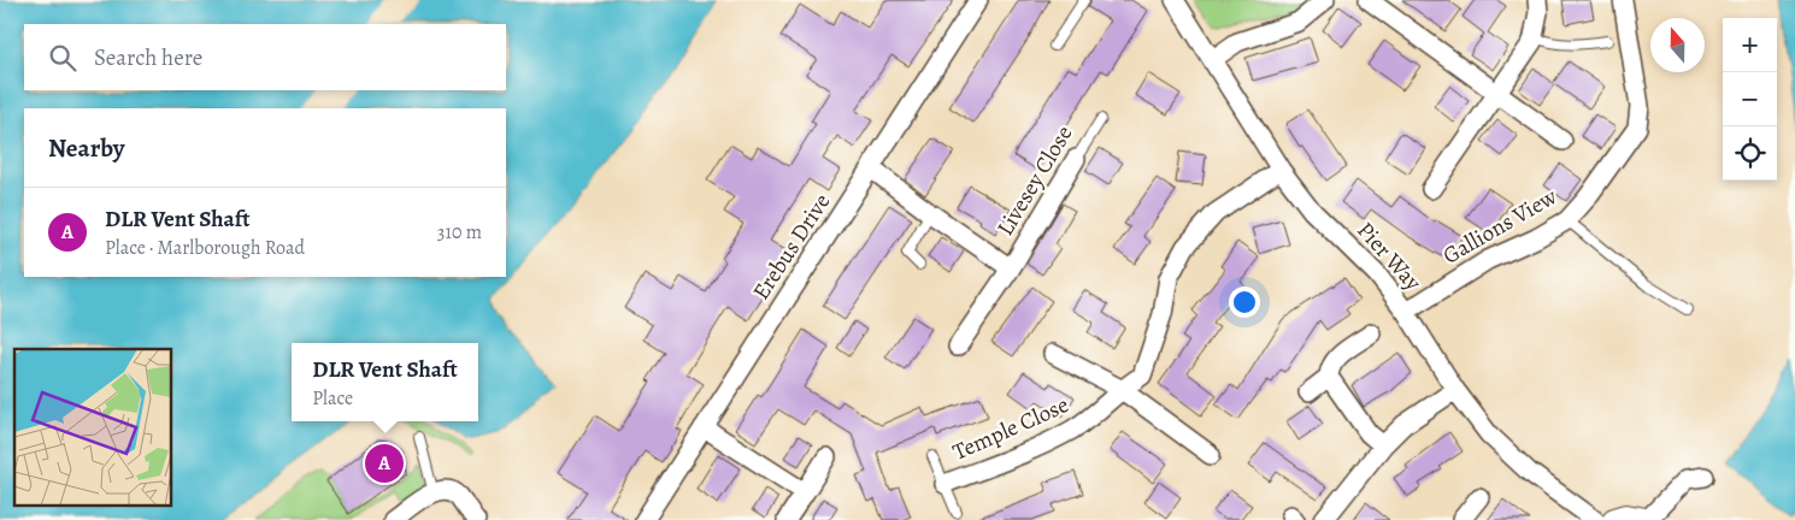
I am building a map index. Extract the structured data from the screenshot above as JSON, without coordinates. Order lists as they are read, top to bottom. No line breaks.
{"streets":{"street":["Livesey Close","Gallions View","Erebus Drive","Pier Way","Temple Close"]},"crossings":[["Livesey Close","Erebus Drive"],["Gallions View","Pier Way"],["Pier Way","Temple Close"]],"north":"top","page":{"map_buttons":["+","−"],"search":"Search here","heading":"Nearby","list":[{"mark":"A","name":"DLR Vent Shaft","note":"Place · Marlborough Road","value":"310 m"}],"popup":["DLR Vent Shaft","Place"],"pins":"A"}}
